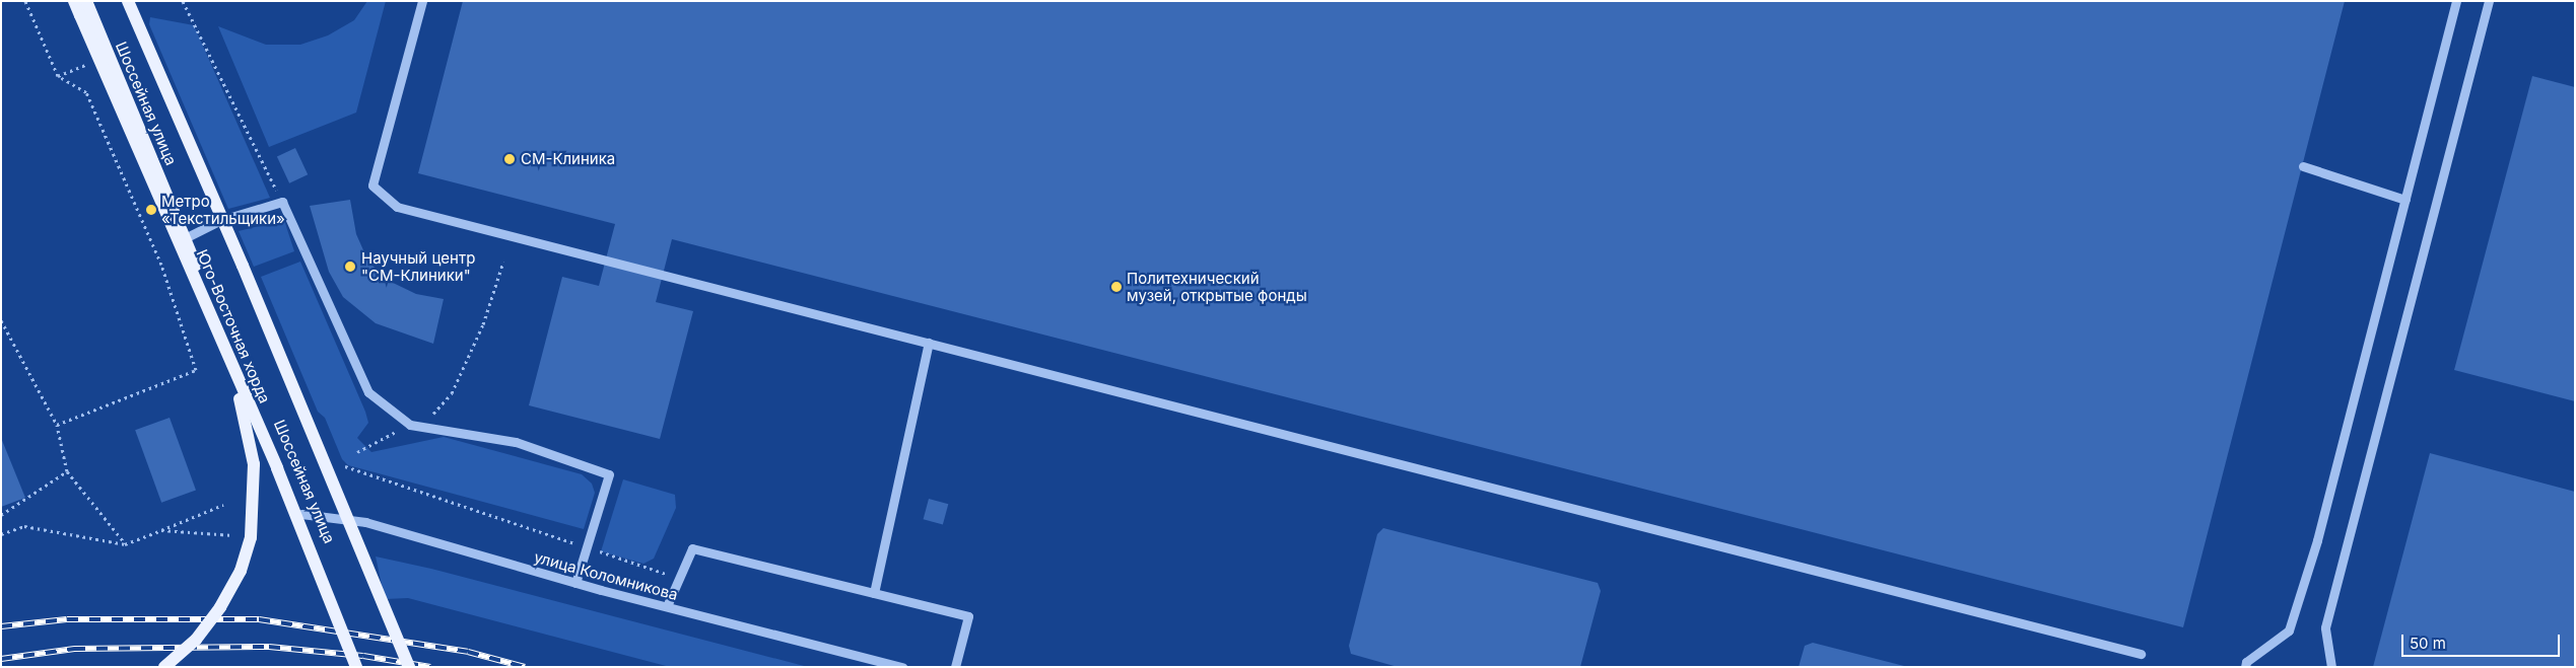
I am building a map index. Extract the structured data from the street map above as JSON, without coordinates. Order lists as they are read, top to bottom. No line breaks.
{"streets":{"main road":["Шоссейная улица","Юго-Восточная хорда"],"street":["улица Коломникова"]},"crossings":[["Шоссейная улица","улица Коломникова"]],"places":["СМ-Клиника","Метро «Текстильщики»","Научный центр \"СМ-Клиники\"","Политехнический музей, открытые фонды"],"scale_bar":"50 m"}
